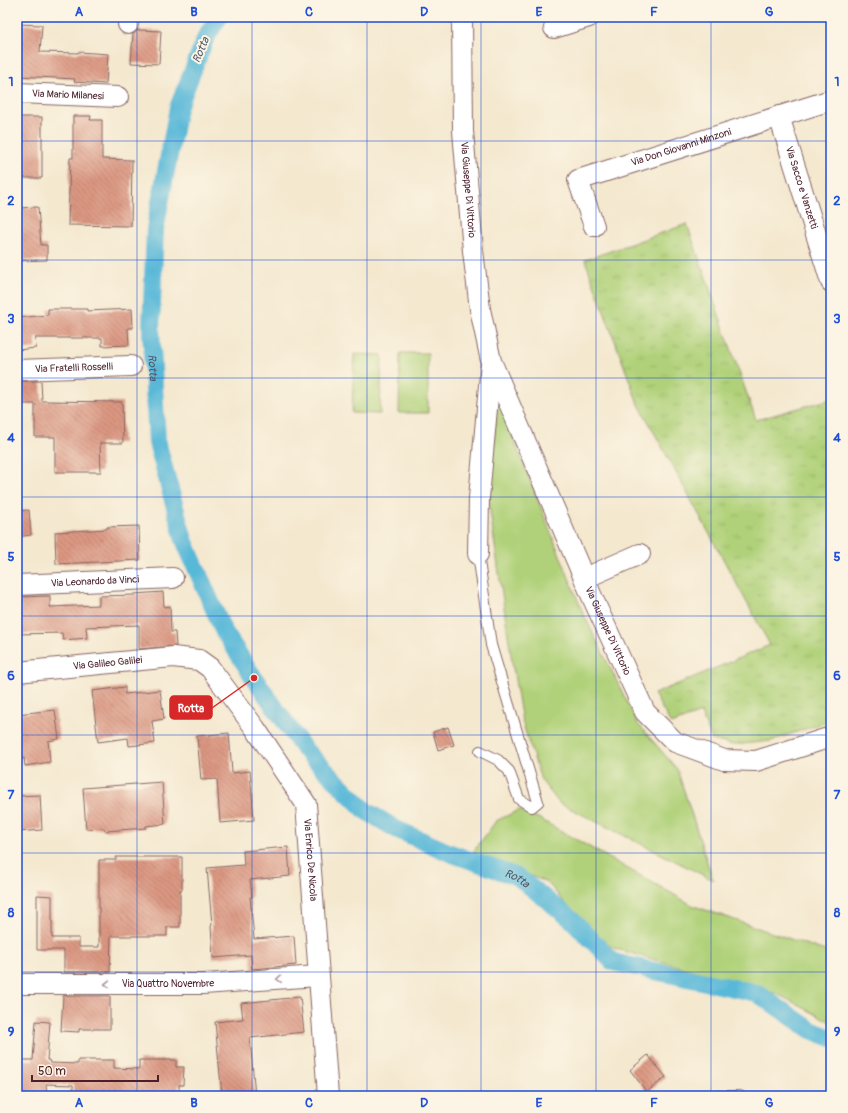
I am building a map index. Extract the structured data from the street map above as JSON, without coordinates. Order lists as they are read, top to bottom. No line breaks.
{"streets":{"street":["Via Mario Milanesi","Via Don Giovanni Minzoni","Via Sacco e Vanzetti","Via Giuseppe Di Vittorio","Via Fratelli Rosselli","Via Leonardo da Vinci","Via Galileo Galilei","Via Enrico De Nicola","Via Quattro Novembre"]},"crossings":[["Via Don Giovanni Minzoni","Via Sacco e Vanzetti"],["Via Galileo Galilei","Via Enrico De Nicola"],["Via Enrico De Nicola","Via Quattro Novembre"]],"one_way":["Via Quattro Novembre"],"water":["Rotta"],"places":["Rotta"],"scale_bar":"50 m","grid":{"columns":["A","B","C","D","E","F","G"],"rows":["1","2","3","4","5","6","7","8","9"]}}
